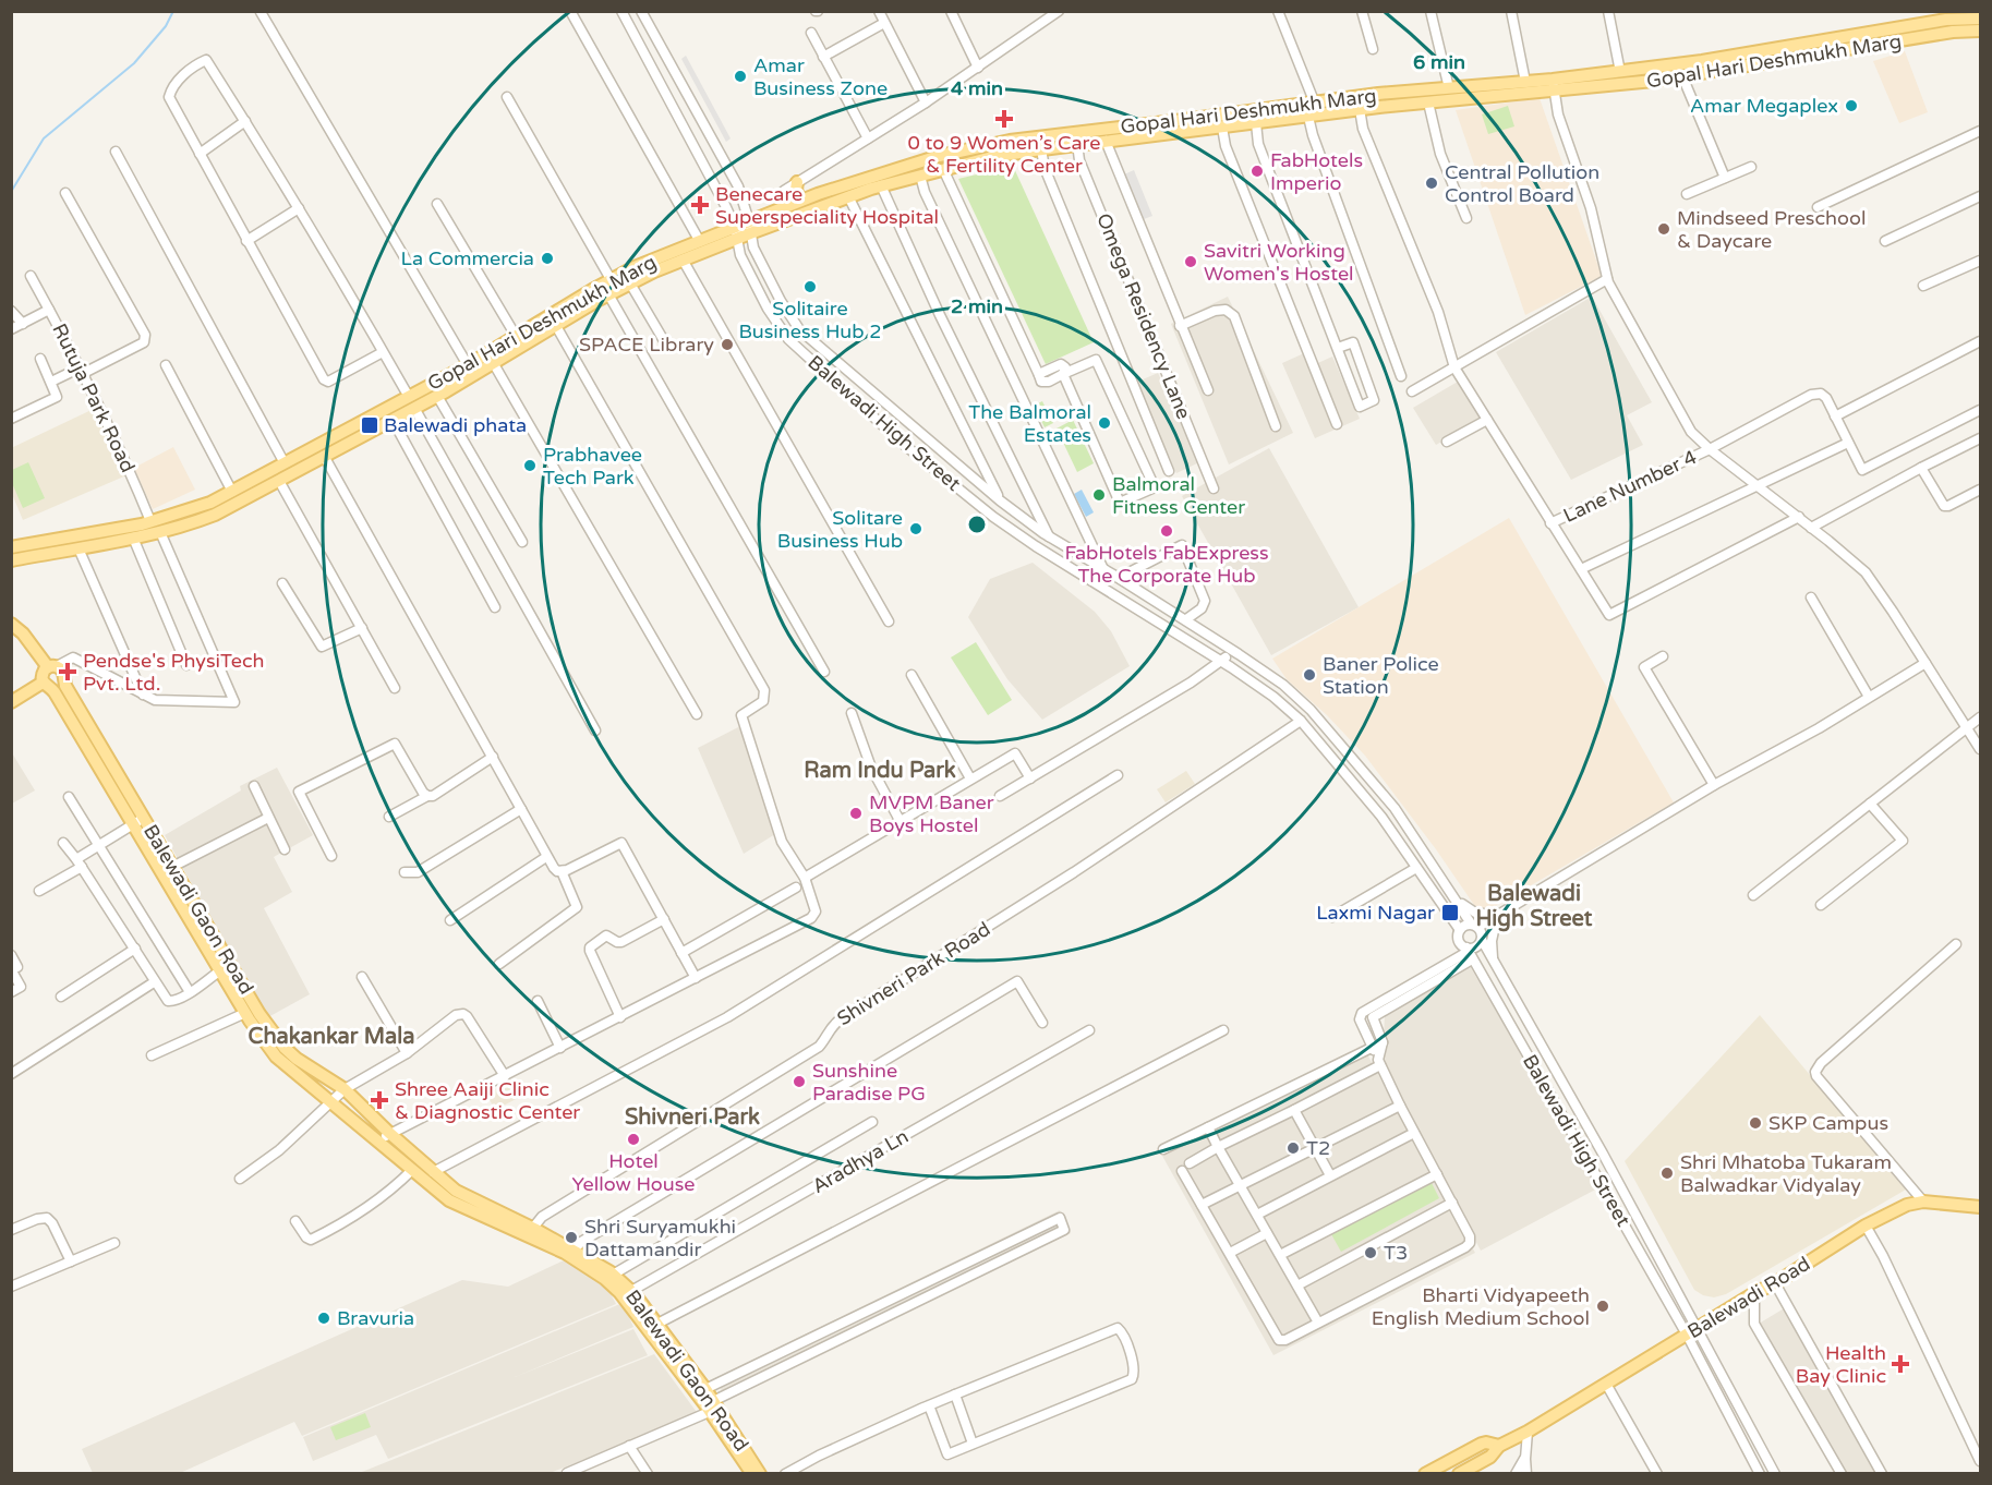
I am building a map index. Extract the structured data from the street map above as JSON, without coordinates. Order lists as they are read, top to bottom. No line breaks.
{"streets":{"main road":["Gopal Hari Deshmukh Marg","Balewadi Gaon Road","Balewadi Road"],"street":["Omega Residency Lane","Rutuja Park Road","Balewadi High Street","Lane Number 4","Shivneri Park Road","Aradhya Ln"]},"crossings":[["Gopal Hari Deshmukh Marg","Omega Residency Lane"],["Gopal Hari Deshmukh Marg","Rutuja Park Road"],["Gopal Hari Deshmukh Marg","Balewadi High Street"],["Balewadi High Street","Shivneri Park Road"],["Balewadi High Street","Balewadi Road"],["Balewadi Gaon Road","Shivneri Park Road"],["Balewadi Gaon Road","Aradhya Ln"]],"districts":["Ram Indu Park","Balewadi High Street","Chakankar Mala","Shivneri Park"],"places":{"other":["Amar Business Zone","Amar Megaplex","FabHotels Imperio","Central Pollution Control Board","Mindseed Preschool & Daycare","La Commercia","Savitri Working Women's Hostel","Solitaire Business Hub 2","SPACE Library","The Balmoral Estates","Prabhavee Tech Park","Balmoral Fitness Center","Solitare Business Hub","FabHotels FabExpress The Corporate Hub","Baner Police Station","MVPM Baner Boys Hostel","Sunshine Paradise PG","SKP Campus","Hotel Yellow House","T2","Shri Mhatoba Tukaram Balwadkar Vidyalay","Shri Suryamukhi Dattamandir","T3","Bharti Vidyapeeth English Medium School","Bravuria"],"health":["0 to 9 Women’s Care & Fertility Center","Benecare Superspeciality Hospital","Pendse's PhysiTech Pvt. Ltd.","Shree Aaiji Clinic & Diagnostic Center","Health Bay Clinic"],"transit":["Balewadi phata","Laxmi Nagar"]},"rings":["6 min","4 min","2 min"]}
